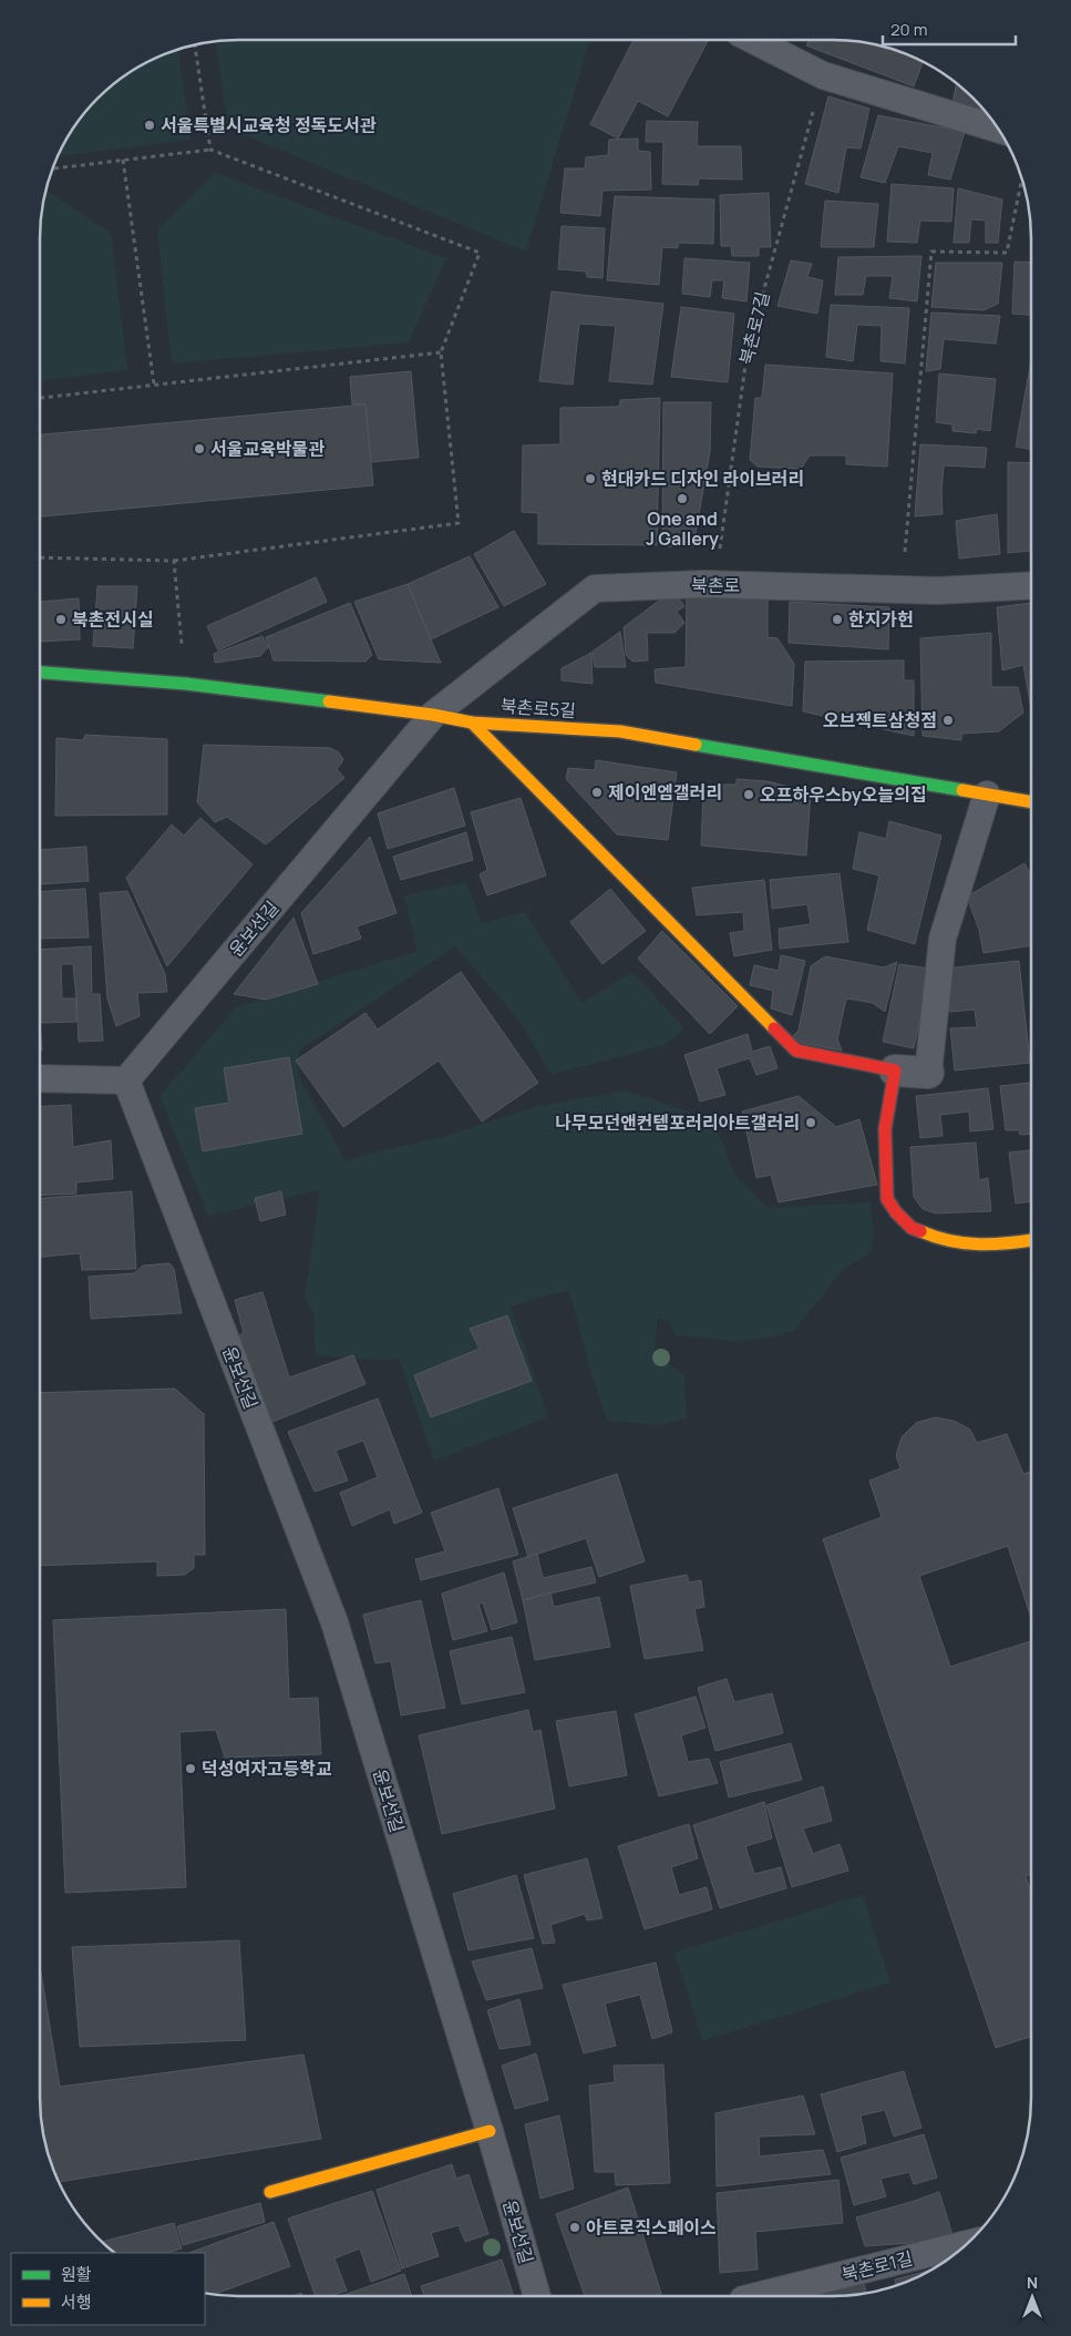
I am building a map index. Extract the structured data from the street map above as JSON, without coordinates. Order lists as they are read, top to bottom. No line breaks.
{"streets":{"street":["북촌로5길"],"lane":["북촌로","윤보선길","북촌로1길"],"path":["북촌로7길"]},"crossings":[["북촌로7길","북촌로"],["북촌로","북촌로5길"],["북촌로","윤보선길"],["북촌로5길","윤보선길"]],"places":["서울특별시교육청 정독도서관","서울교육박물관","현대카드 디자인 라이브러리","One and J Gallery","북촌전시실","한지가헌","오브젝트삼청점","제이엔엠갤러리","오프하우스by오늘의집","나무모던앤컨템포러리아트갤러리","덕성여자고등학교","아트로직스페이스"],"legend":["원활","서행"],"scale_bar":"20 m","north":"top"}
